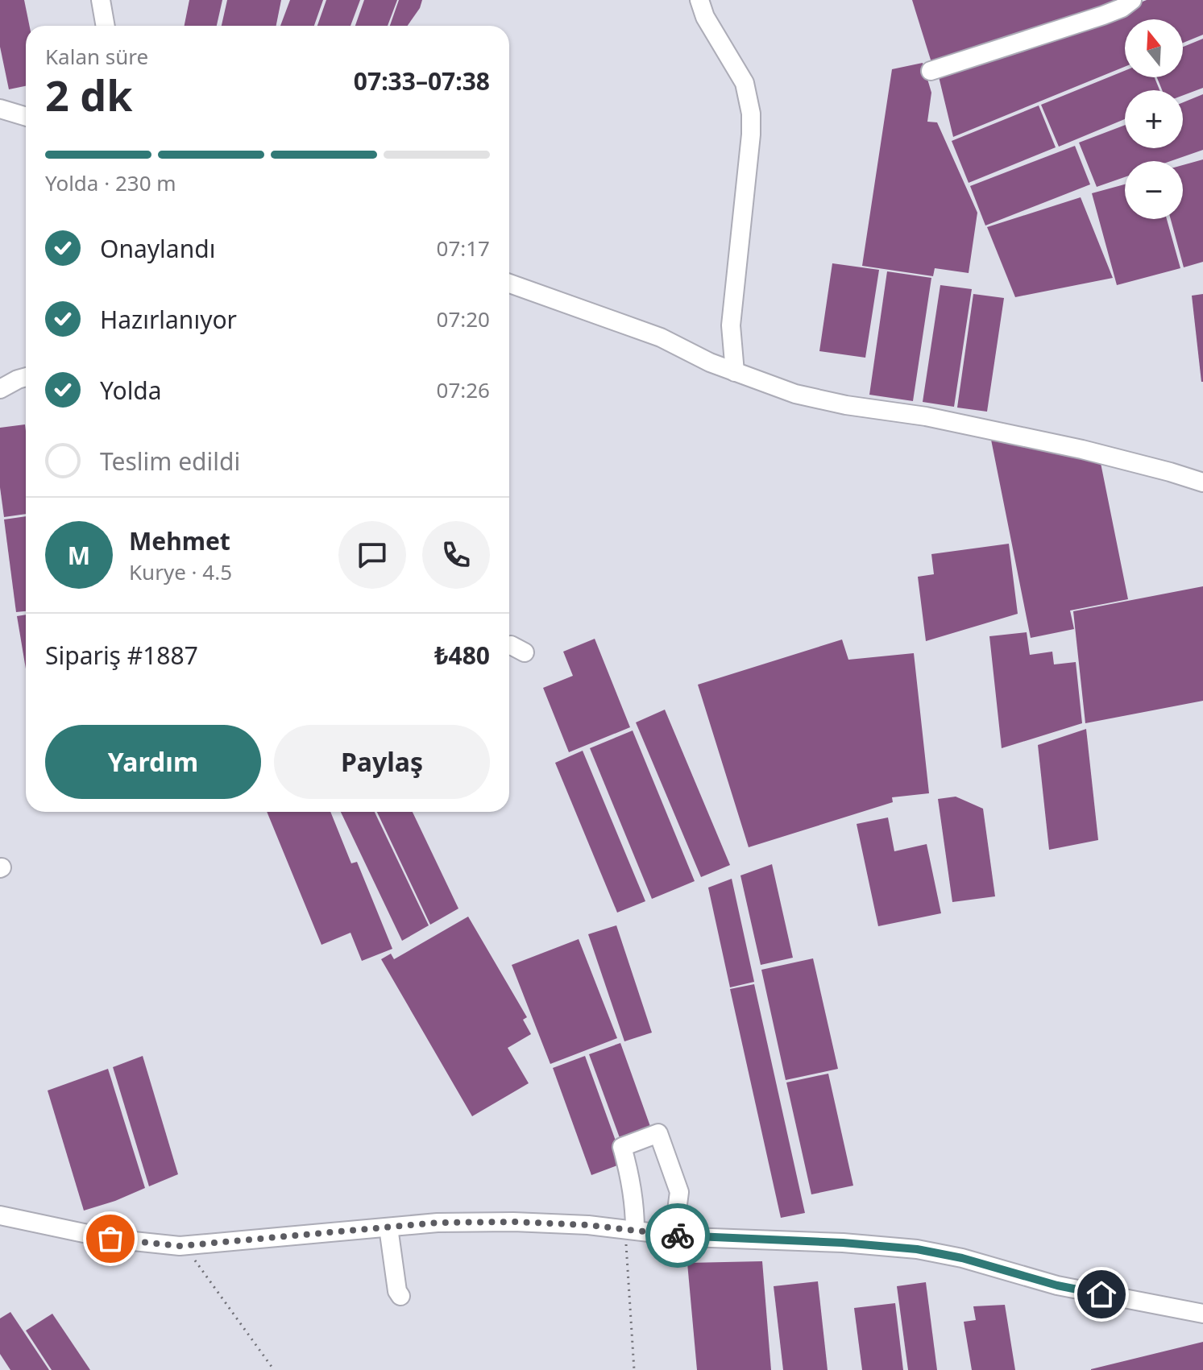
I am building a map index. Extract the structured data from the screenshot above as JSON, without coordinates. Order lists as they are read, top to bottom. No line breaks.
{"north":"top","page":{"map_buttons":["+","−"],"heading":["2 dk","Kalan süre","07:33–07:38"],"panel":["Mehmet","Kurye · 4.5","Sipariş #1887","₺480"],"bar":"Yolda · 230 m","list":[["Onaylandı","07:17"],["Hazırlanıyor","07:20"],["Yolda","07:26"],"Teslim edildi"],"round":"M","buttons":["Yardım","Paylaş"]}}
